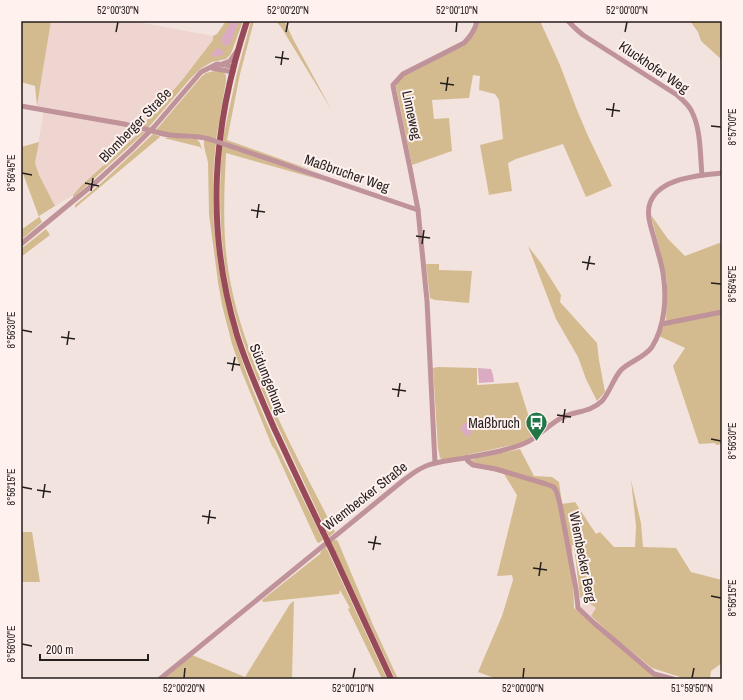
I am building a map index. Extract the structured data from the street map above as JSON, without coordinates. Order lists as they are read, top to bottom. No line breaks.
{"streets":{"main road":["Südumgehung"],"street":["Kluckhofer Weg","Linneweg","Blomberger Straße","Maßbrucher Weg","Wiembecker Straße","Wiembecker Berg"]},"crossings":[["Kluckhofer Weg","Wiembecker Straße"],["Linneweg","Maßbrucher Weg"],["Wiembecker Straße","Wiembecker Berg"]],"places":{"bus stop":["Maßbruch"]},"scale_bar":"200 m","coordinates":["52°00'30\"N","52°00'20\"N","52°00'10\"N","52°00'00\"N","8°57'00\"E","8°56'45\"E","8°56'30\"E","8°56'15\"E","8°56'00\"E","51°59'50\"N"]}
